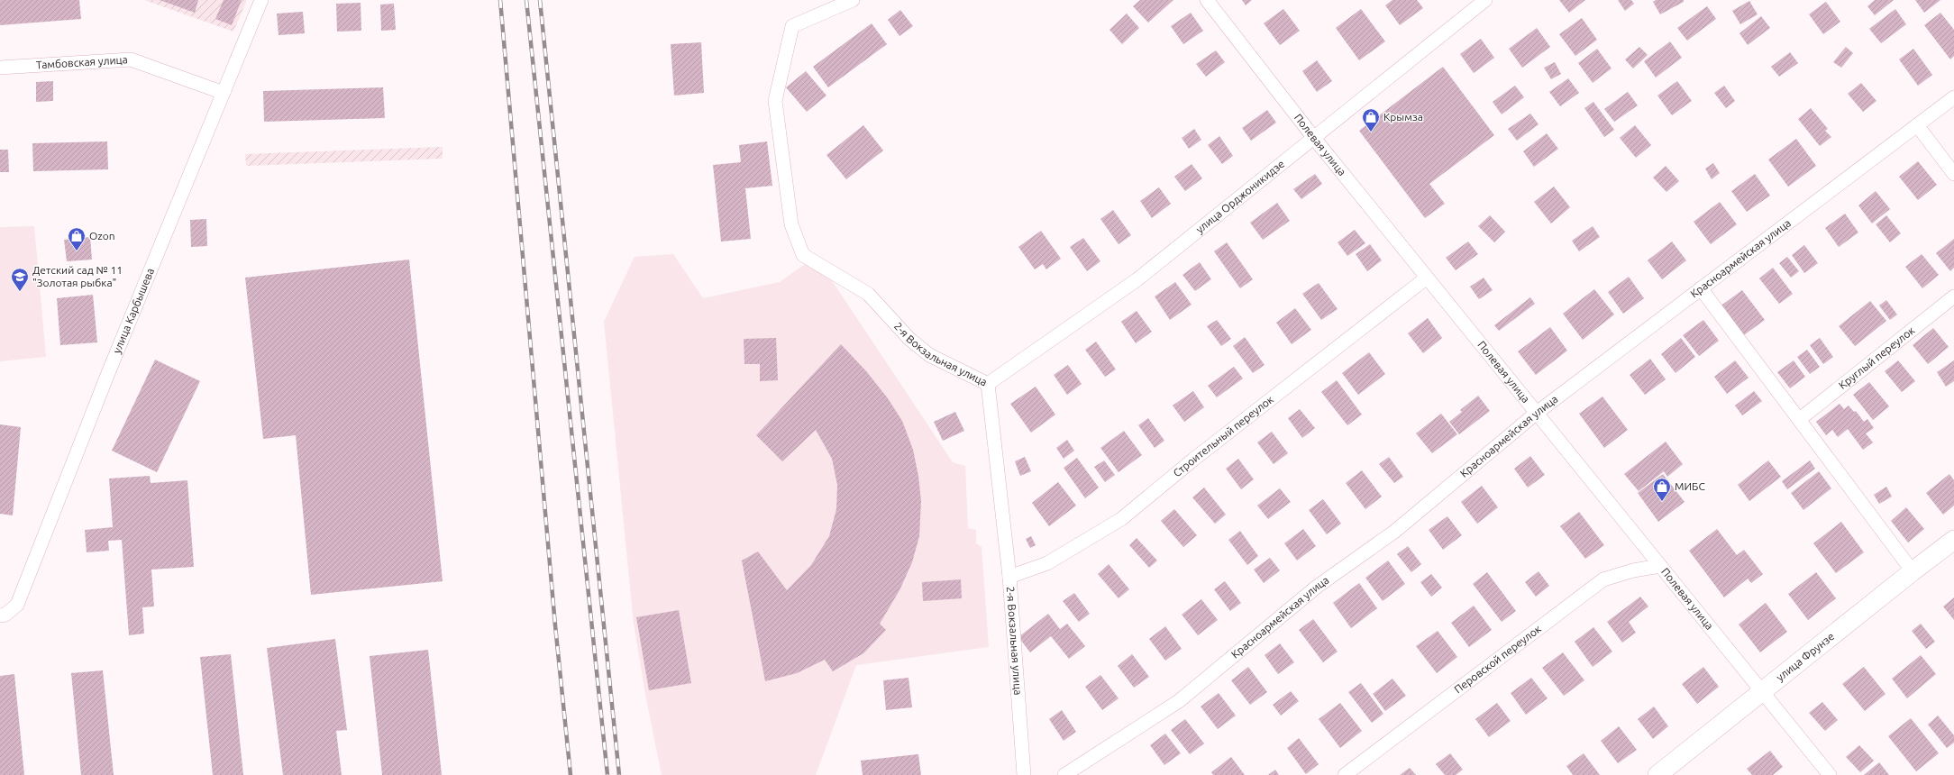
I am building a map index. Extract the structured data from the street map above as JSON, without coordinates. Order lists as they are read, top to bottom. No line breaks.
{"streets":{"street":["Тамбовская улица","Полевая улица","улица Орджоникидзе","Красноармейская улица","улица Карбышева","2-я Вокзальная улица","Круглый переулок","Строительный переулок","улица Фрунзе","Перовской переулок"]},"crossings":[["Тамбовская улица","улица Карбышева"],["Полевая улица","улица Орджоникидзе"],["Полевая улица","Красноармейская улица"],["Полевая улица","Строительный переулок"],["Полевая улица","улица Фрунзе"],["Полевая улица","Перовской переулок"],["улица Орджоникидзе","2-я Вокзальная улица"],["2-я Вокзальная улица","Строительный переулок"]],"places":{"shop":["Крымза","Ozon","МИБС"],"school or university":["Детский сад № 11 \"Золотая рыбка\""]}}
